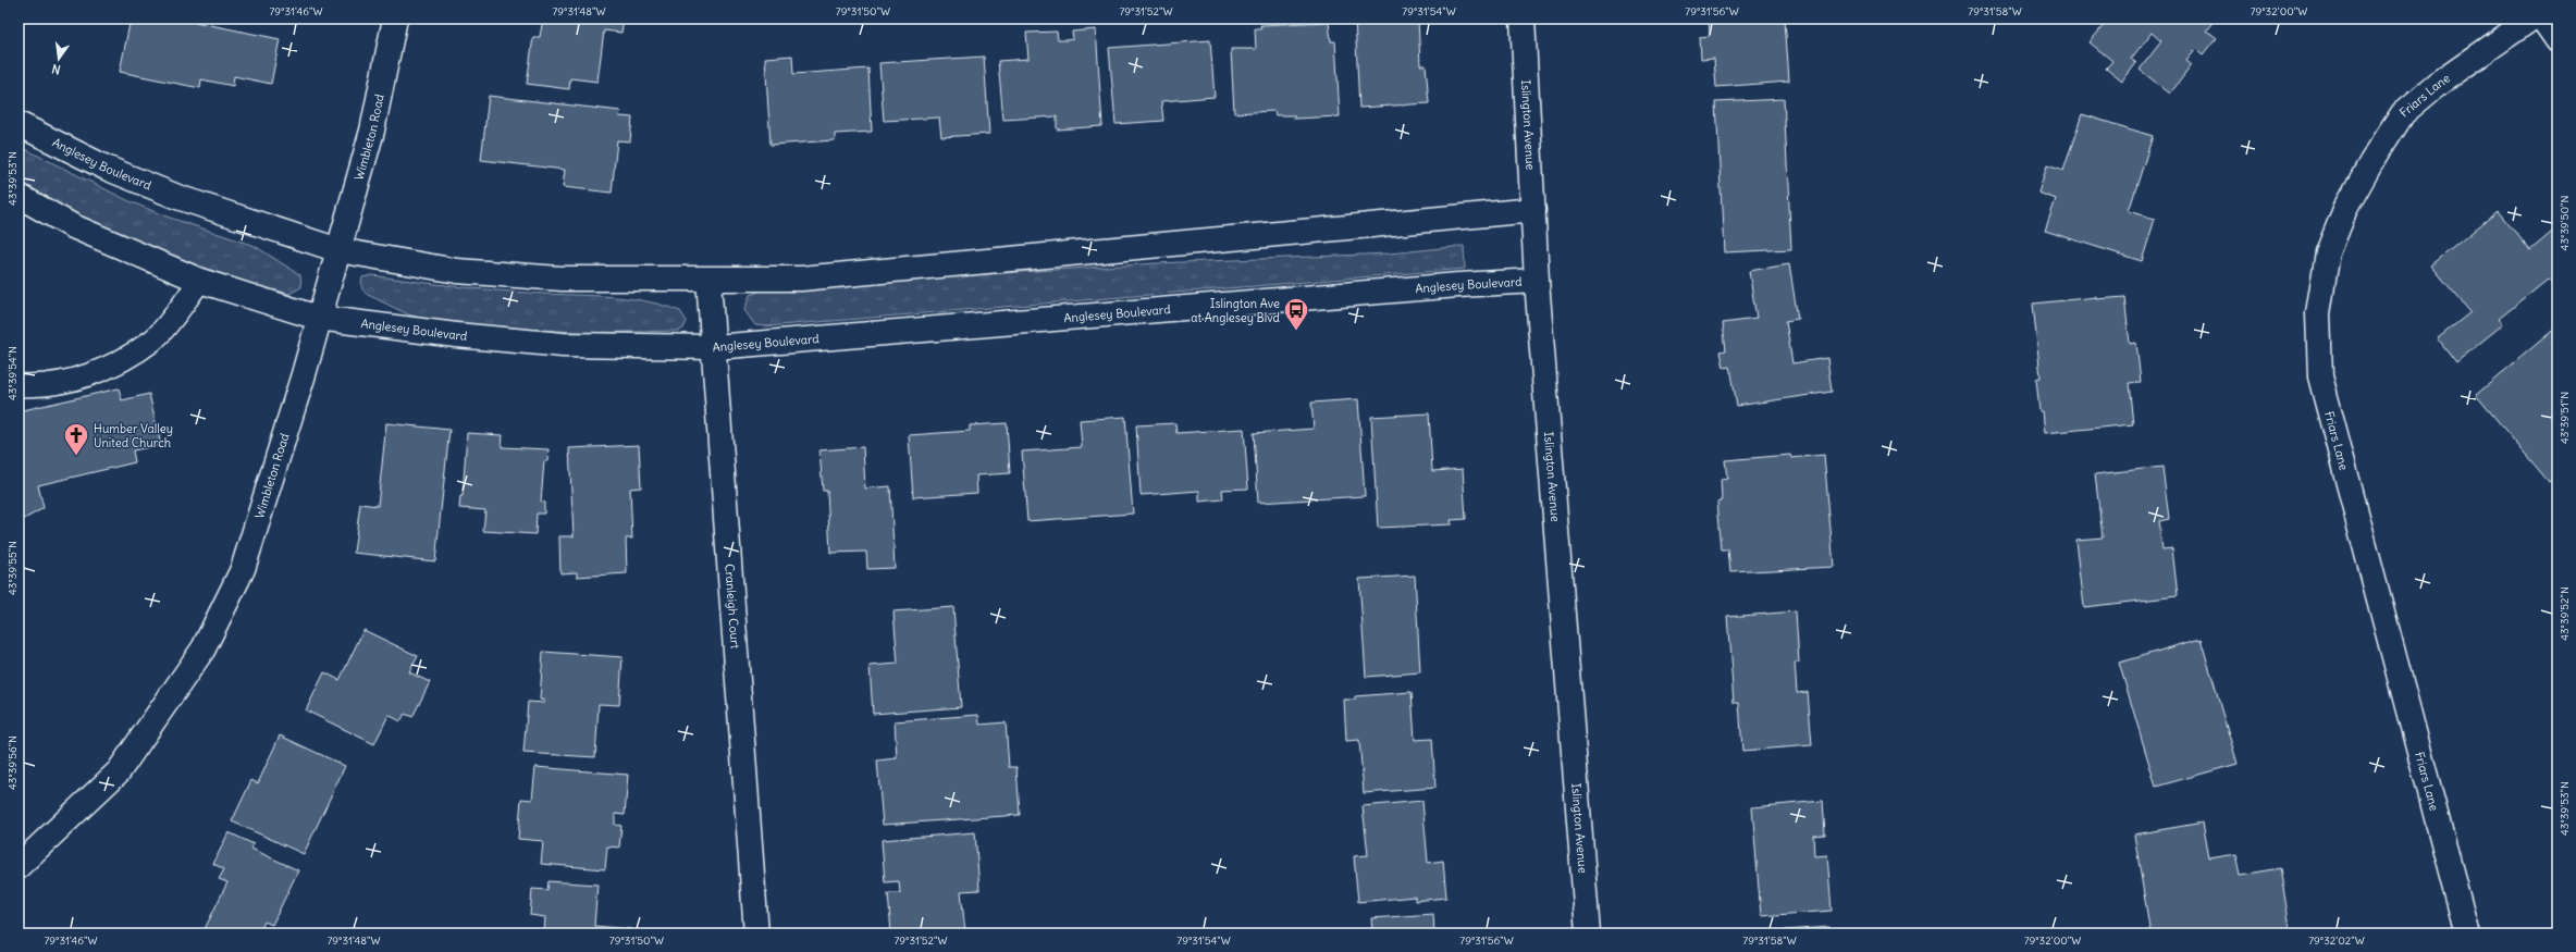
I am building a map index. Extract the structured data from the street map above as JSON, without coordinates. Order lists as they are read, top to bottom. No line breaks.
{"streets":{"street":["Friars Lane","Islington Avenue","Wimbleton Road","Anglesey Boulevard","Cranleigh Court"]},"crossings":[["Islington Avenue","Anglesey Boulevard"],["Wimbleton Road","Anglesey Boulevard"],["Anglesey Boulevard","Cranleigh Court"]],"places":{"bus stop":["Islington Ave at Anglesey Blvd"],"church":["Humber Valley United Church"]},"north":"bottom","coordinates":["79°31'46\"W","79°31'48\"W","79°31'50\"W","79°31'52\"W","79°31'54\"W","79°31'56\"W","79°31'58\"W","79°32'00\"W","43°39'53\"N","43°39'50\"N","43°39'54\"N","43°39'51\"N","43°39'55\"N","43°39'52\"N","43°39'56\"N","79°32'02\"W"]}
